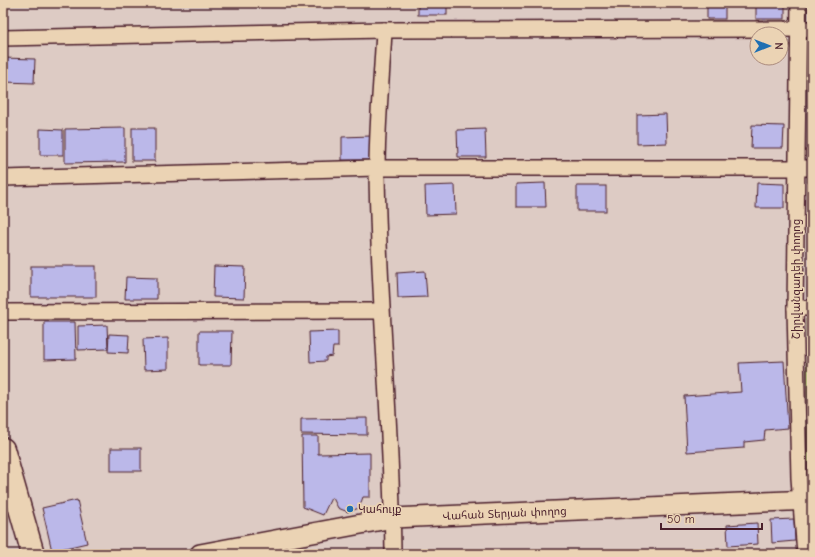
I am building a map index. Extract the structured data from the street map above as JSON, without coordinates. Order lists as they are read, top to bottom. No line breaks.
{"streets":{"street":["Շիրվանզադեի փողոց","Վահան Տերյան փողոց"]},"crossings":[["Շիրվանզադեի փողոց","Վահան Տերյան փողոց"]],"places":["Կահույք"],"scale_bar":"50 m","north":"right"}
